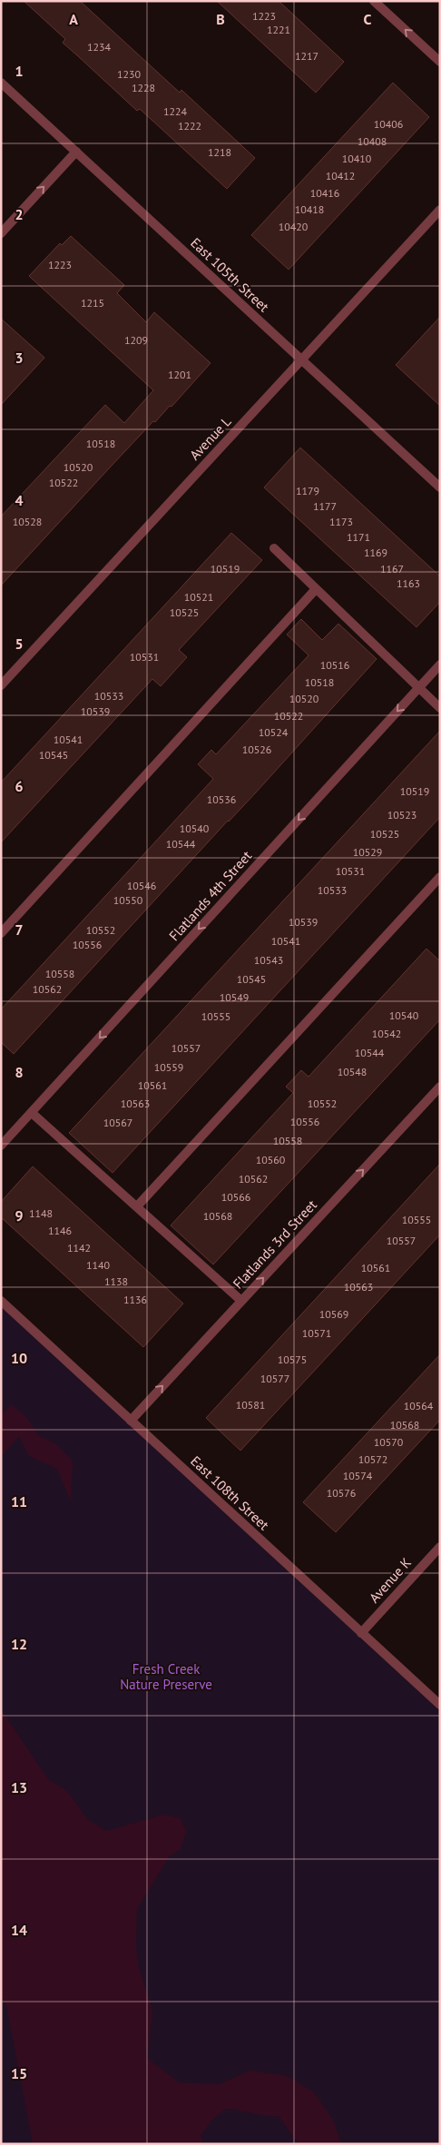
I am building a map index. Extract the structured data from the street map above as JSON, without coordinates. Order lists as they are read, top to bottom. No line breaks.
{"streets":{"street":["East 105th Street","Avenue L","Flatlands 4th Street","Flatlands 3rd Street","East 108th Street","Avenue K"]},"crossings":[["East 105th Street","Avenue L"],["Flatlands 3rd Street","East 108th Street"],["East 108th Street","Avenue K"]],"one_way":["Flatlands 4th Street","Flatlands 3rd Street"],"parks":["Fresh Creek Nature Preserve"],"house_numbers":["1223","1221","1234","1217","1230","1228","1224","10406","1222","10408","1218","10410","10412","10416","10418","10420","1223","1215","1209","1201","10518","10520","10522","1179","1177","10528","1173","1171","1169","10519","1167","1163","10521","10525","10531","10516","10518","10533","10520","10539","10522","10524","10541","10526","10545","10519","10536","10523","10540","10525","10544","10529","10531","10546","10533","10550","10539","10552","10541","10556","10543","10558","10545","10562","10549","10540","10555","10542","10557","10544","10559","10548","10561","10563","10552","10556","10567","10558","10560","10562","10566","1148","10568","10555","1146","10557","1142","1140","10561","1138","10563","1136","10569","10571","10575","10577","10581","10564","10568","10570","10572","10574","10576"],"grid":{"columns":["A","B","C"],"rows":["1","2","3","4","5","6","7","8","9","10","11","12","13","14","15"]}}
